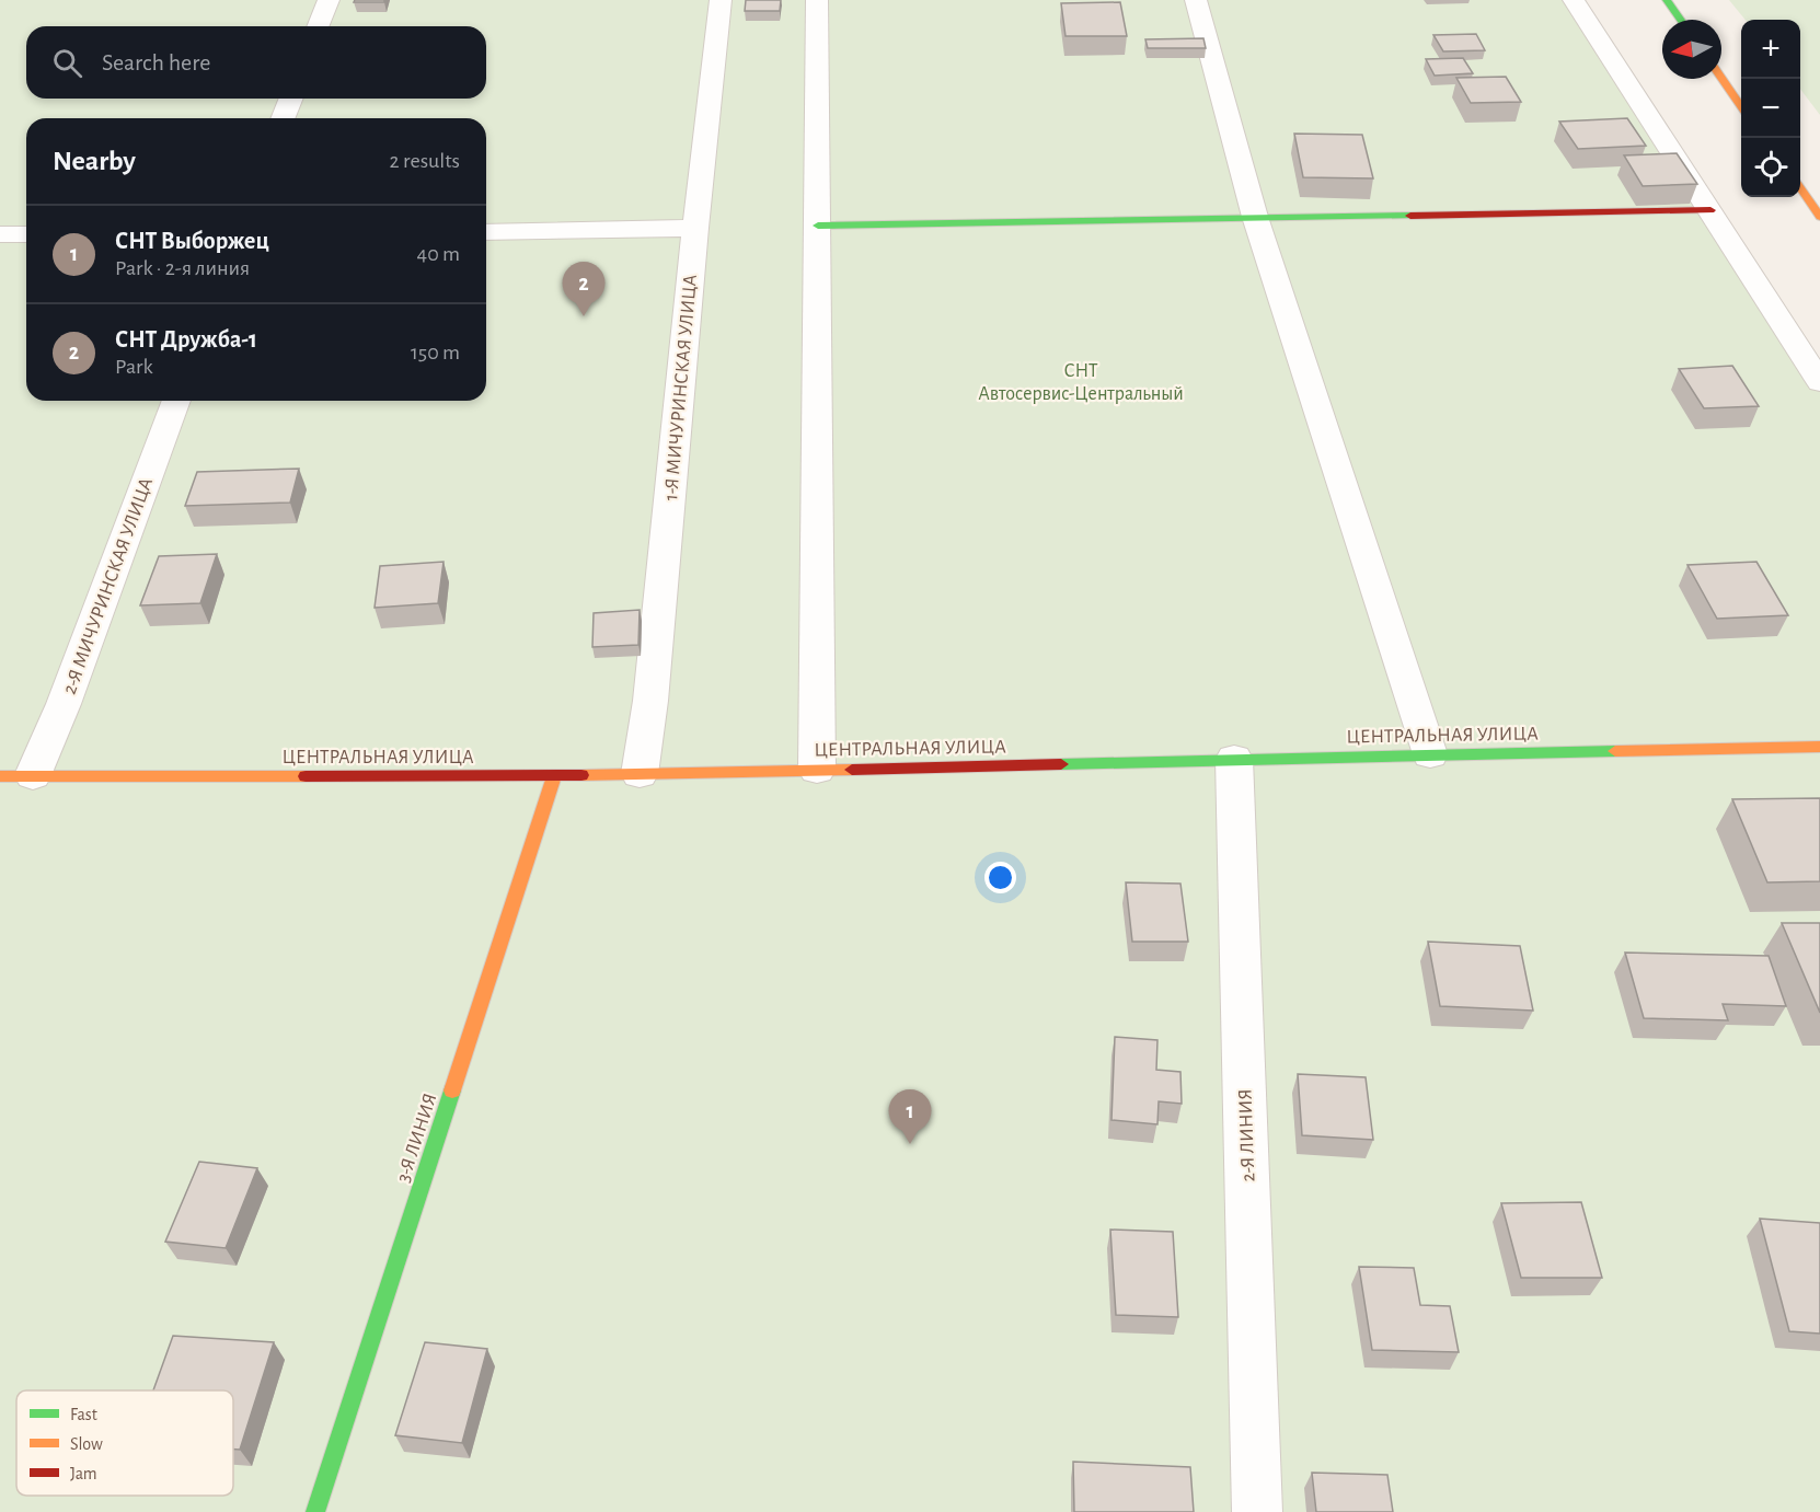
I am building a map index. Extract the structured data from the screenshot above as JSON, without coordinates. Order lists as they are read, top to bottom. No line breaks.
{"streets":{"street":["1-Я МИЧУРИНСКАЯ УЛИЦА","2-Я МИЧУРИНСКАЯ УЛИЦА","ЦЕНТРАЛЬНАЯ УЛИЦА","2-Я ЛИНИЯ","3-Я ЛИНИЯ"]},"crossings":[["1-Я МИЧУРИНСКАЯ УЛИЦА","ЦЕНТРАЛЬНАЯ УЛИЦА"],["2-Я МИЧУРИНСКАЯ УЛИЦА","ЦЕНТРАЛЬНАЯ УЛИЦА"],["ЦЕНТРАЛЬНАЯ УЛИЦА","2-Я ЛИНИЯ"],["ЦЕНТРАЛЬНАЯ УЛИЦА","3-Я ЛИНИЯ"]],"parks":["СНТ Автосервис-Центральный"],"legend":["Fast","Slow","Jam"],"north":"left","page":{"map_buttons":["+","−"],"search":"Search here","heading":["Nearby","2 results"],"list":[{"mark":"1","name":"СНТ Выборжец","note":"Park · 2-я линия","value":"40 m"},{"mark":"2","name":"СНТ Дружба-1","note":"Park","value":"150 m"}],"pins":["2","1"]}}
